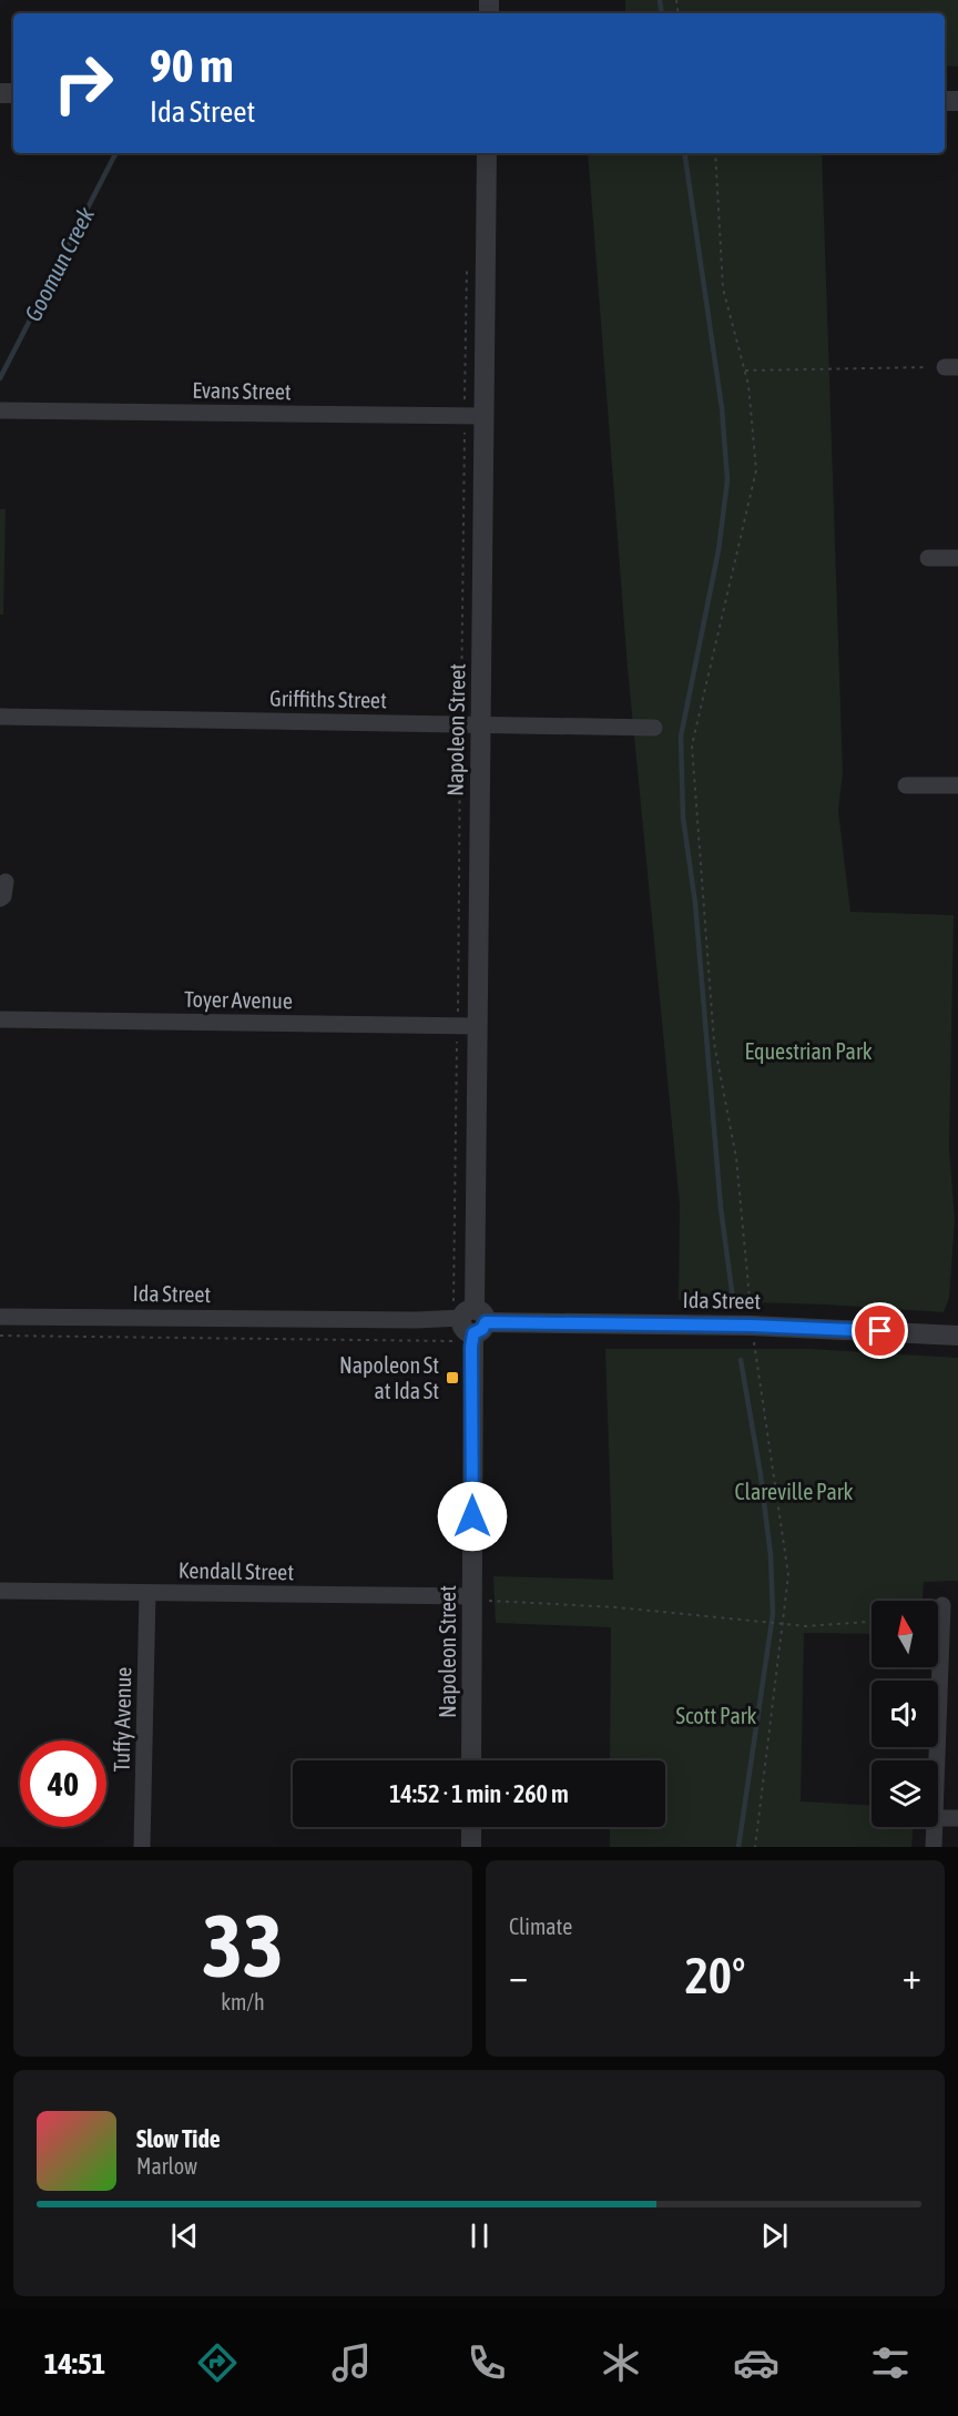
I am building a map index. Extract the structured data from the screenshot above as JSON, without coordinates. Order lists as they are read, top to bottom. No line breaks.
{"streets":{"street":["Evans Street","Griffiths Street","Napoleon Street","Toyer Avenue","Ida Street","Kendall Street","Tuffy Avenue"]},"crossings":[["Evans Street","Napoleon Street"],["Griffiths Street","Napoleon Street"],["Napoleon Street","Toyer Avenue"],["Napoleon Street","Ida Street"],["Napoleon Street","Kendall Street"],["Kendall Street","Tuffy Avenue"]],"water":["Goomun Creek"],"parks":["Equestrian Park","Clareville Park","Scott Park"],"places":{"transit":["Napoleon St at Ida St"]},"north":"top","page":{"turn":["90 m","Ida Street"],"limit":"40","trip":"14:52 · 1 min · 260 m","tile":[["33","km/h"],"Climate"],"heat":["−","20°","+"],"song":["Slow Tide","Marlow"],"tabs":"14:51"}}
